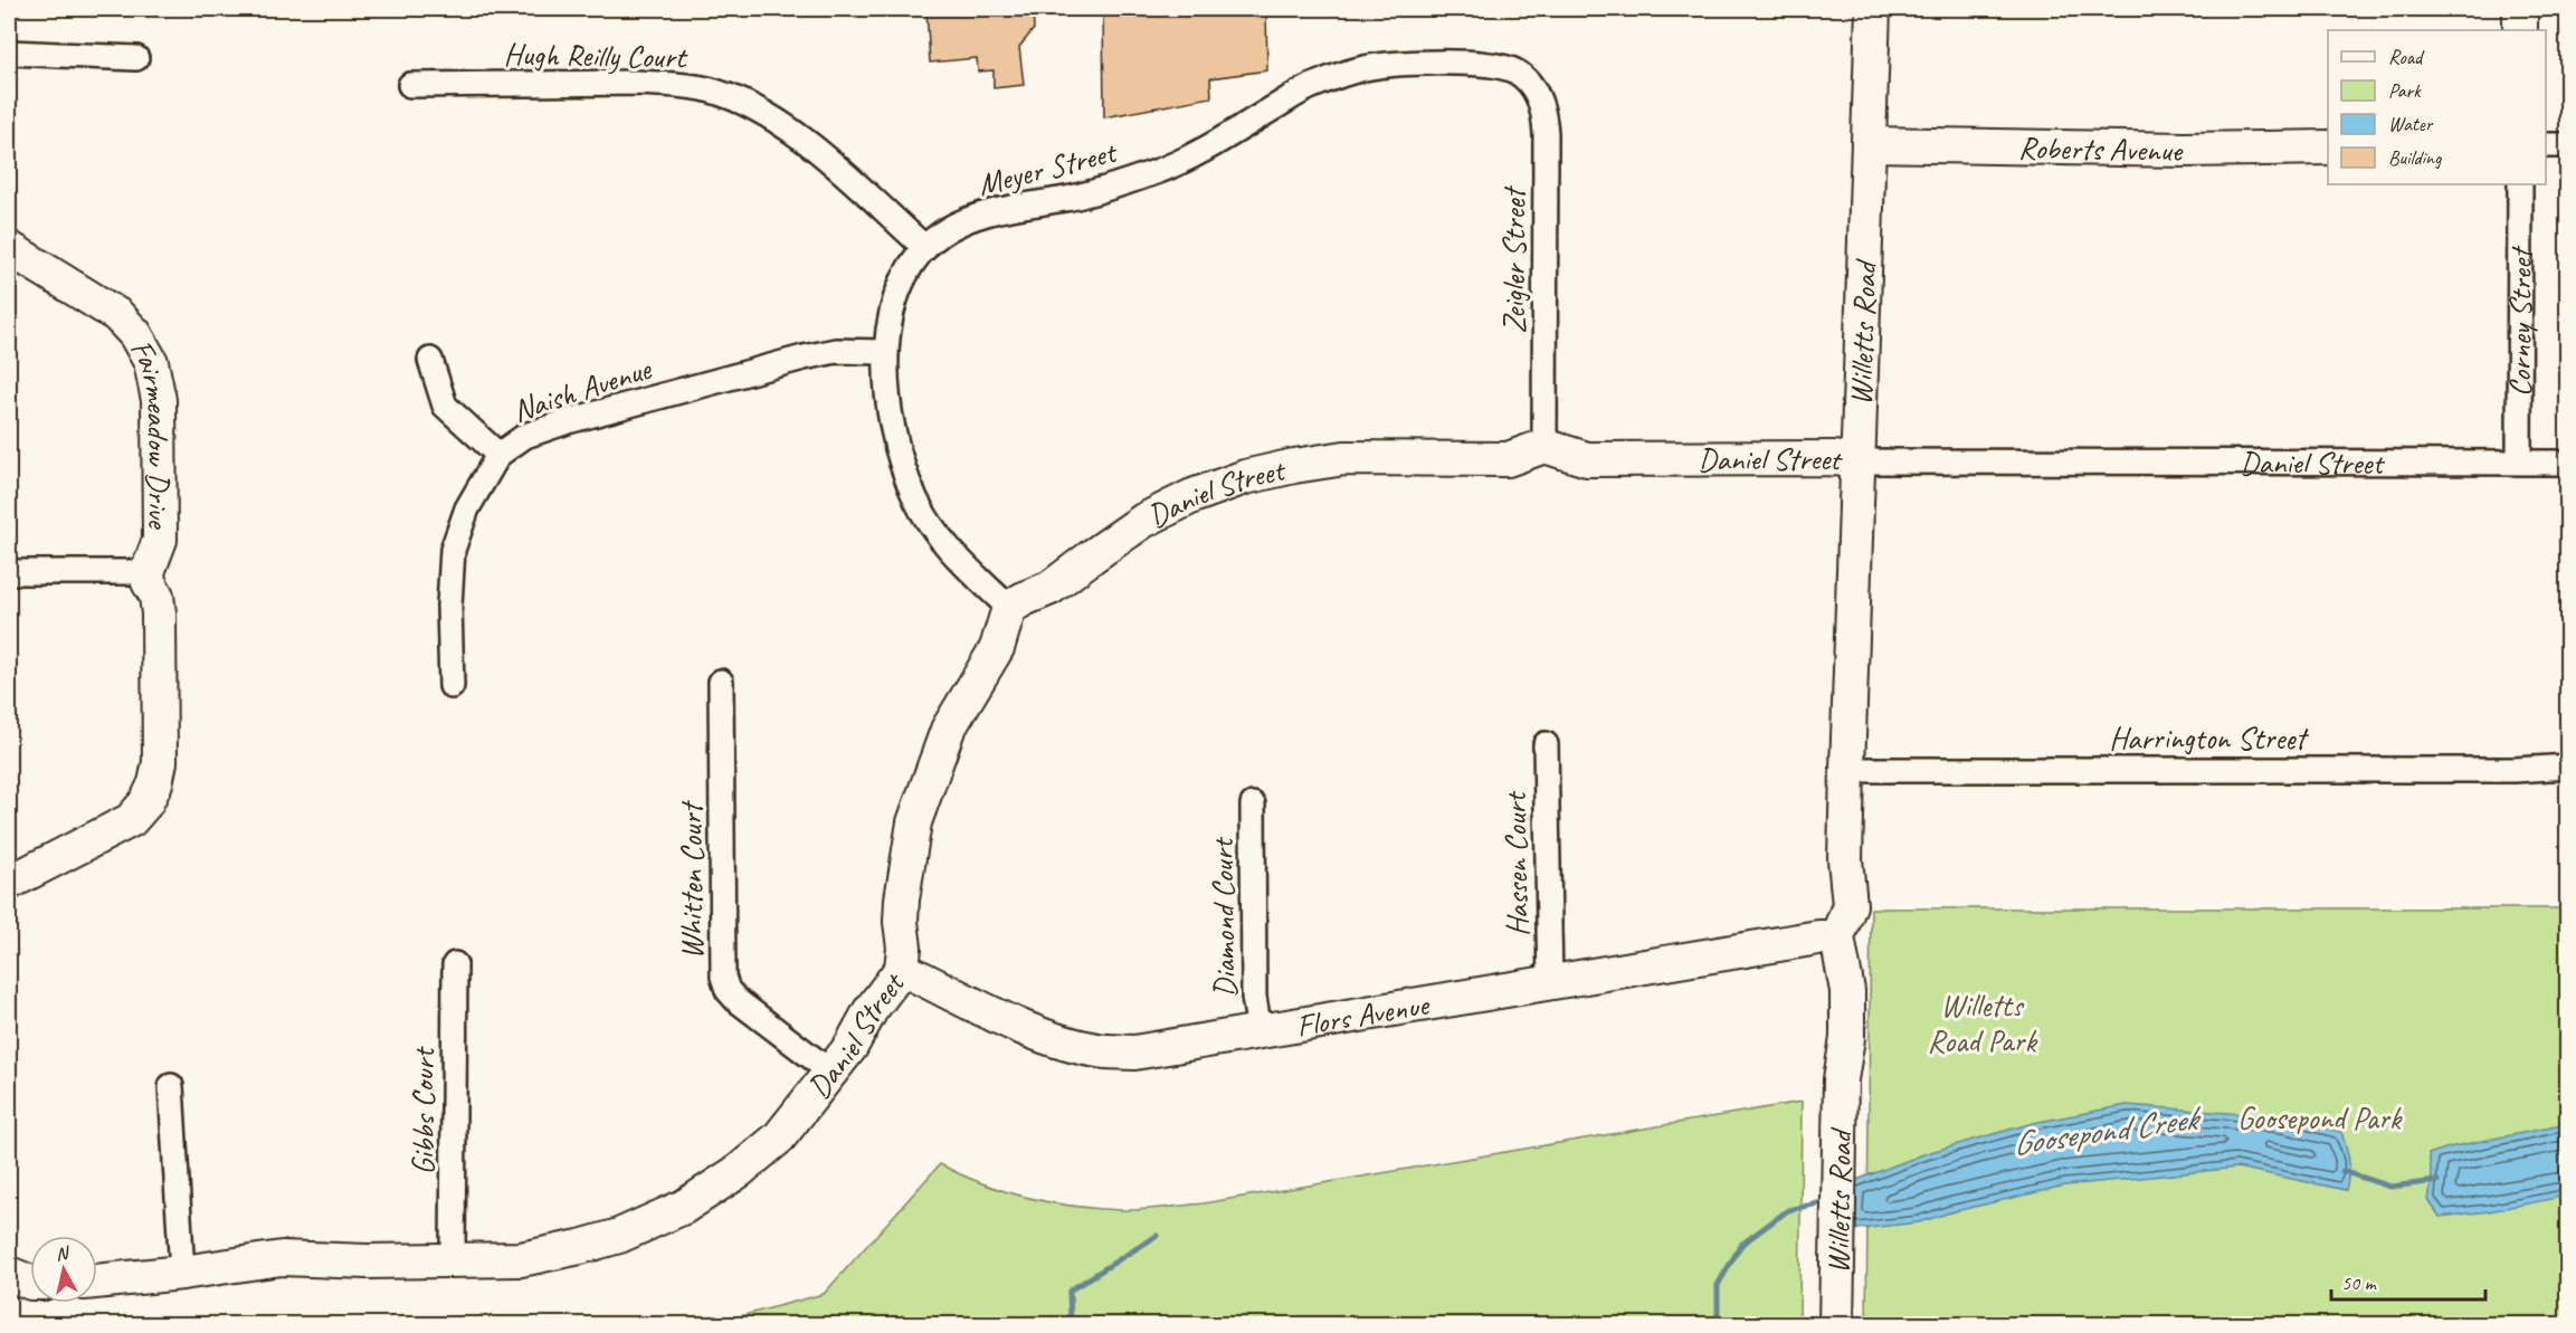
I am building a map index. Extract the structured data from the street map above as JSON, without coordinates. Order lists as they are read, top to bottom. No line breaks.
{"streets":{"street":["Hugh Reilly Court","Roberts Avenue","Meyer Street","Zeigler Street","Corney Street","Willetts Road","Naish Avenue","Fairmeadow Drive","Daniel Street","Harrington Street","Hassen Court","Whitten Court","Diamond Court","Flors Avenue","Gibbs Court"]},"crossings":[["Hugh Reilly Court","Meyer Street"],["Roberts Avenue","Willetts Road"],["Meyer Street","Zeigler Street"],["Meyer Street","Naish Avenue"],["Meyer Street","Daniel Street"],["Zeigler Street","Daniel Street"],["Corney Street","Daniel Street"],["Willetts Road","Daniel Street"],["Willetts Road","Harrington Street"],["Willetts Road","Flors Avenue"],["Daniel Street","Whitten Court"],["Daniel Street","Flors Avenue"],["Daniel Street","Gibbs Court"],["Hassen Court","Flors Avenue"],["Diamond Court","Flors Avenue"]],"water":["Goosepond Creek"],"parks":["Willetts Road Park","Goosepond Park"],"legend":["Road","Park","Water","Building"],"scale_bar":"50 m","north":"top"}
